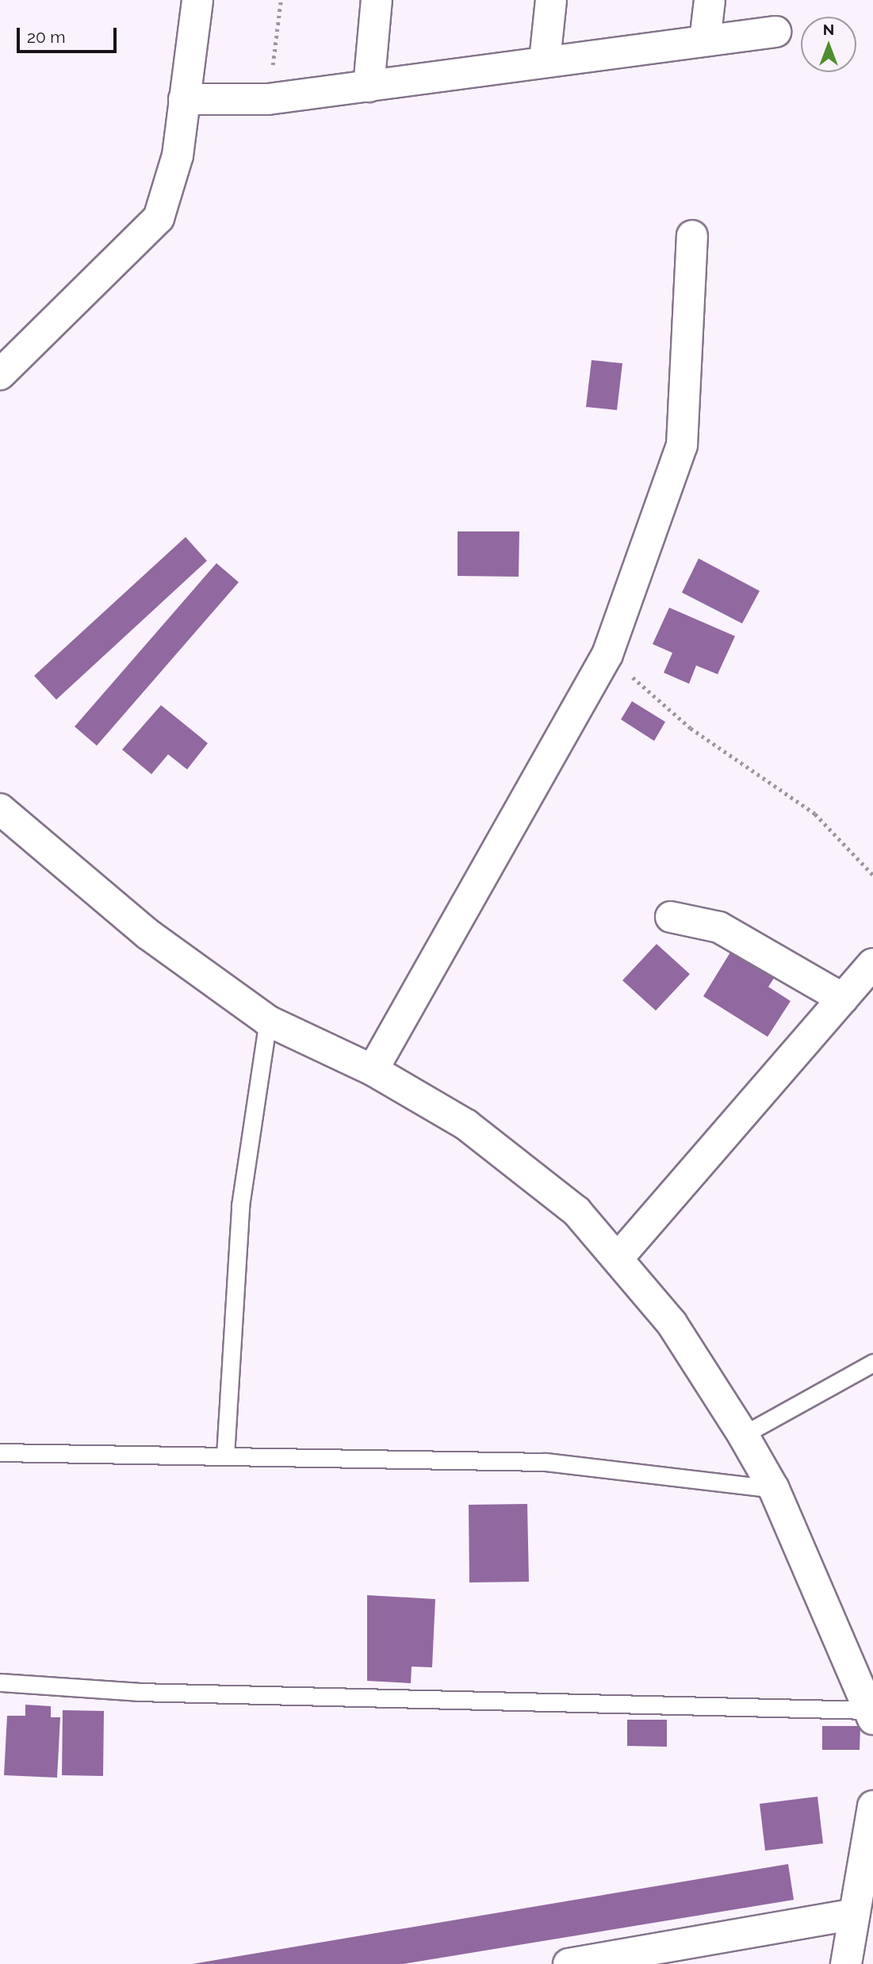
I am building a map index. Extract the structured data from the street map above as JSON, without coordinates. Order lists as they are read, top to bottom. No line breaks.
{"scale_bar":"20 m","north":"top"}
